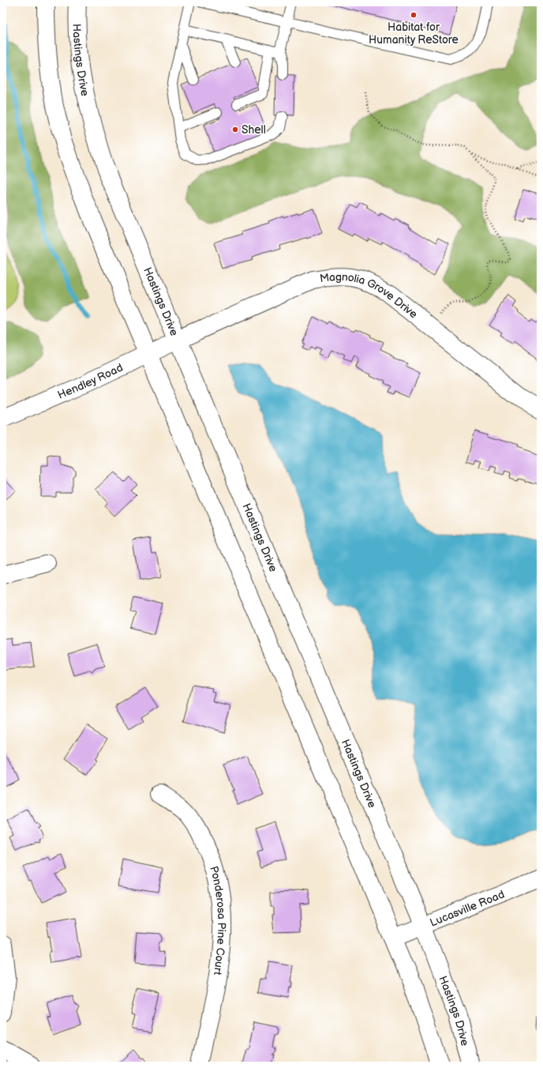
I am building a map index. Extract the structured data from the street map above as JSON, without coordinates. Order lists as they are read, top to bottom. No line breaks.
{"streets":{"street":["Hastings Drive","Magnolia Grove Drive","Hendley Road","Lucasville Road","Ponderosa Pine Court"]},"crossings":[["Hastings Drive","Magnolia Grove Drive"],["Hastings Drive","Hendley Road"],["Hastings Drive","Lucasville Road"],["Magnolia Grove Drive","Hendley Road"]],"places":["Habitat for Humanity ReStore","Shell"]}
